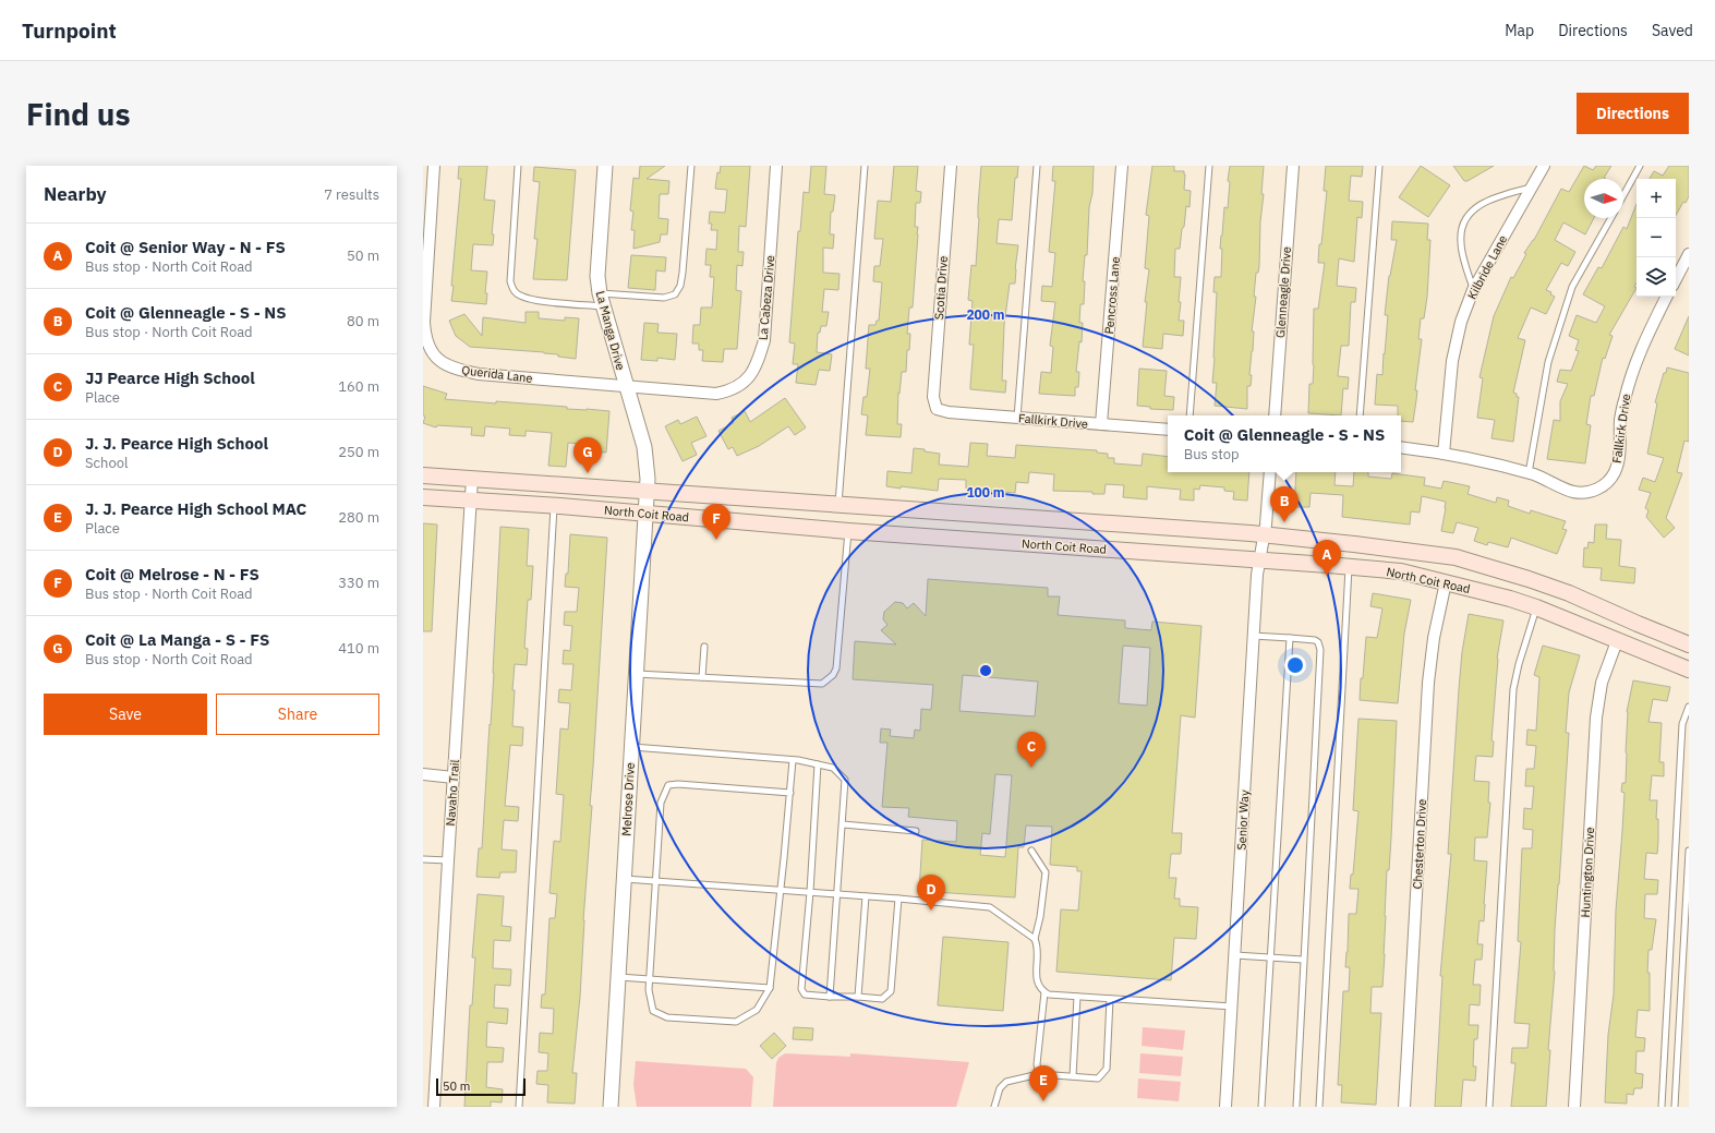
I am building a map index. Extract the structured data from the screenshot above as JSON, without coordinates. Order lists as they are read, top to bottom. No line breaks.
{"streets":{"main road":["North Coit Road"],"street":["Kilbride Lane","Scotia Drive","Glenneagle Drive","Pencross Lane","La Cabeza Drive","La Manga Drive","Querida Lane","Fallkirk Drive","Navaho Trail","Melrose Drive","Senior Way","Chesterton Drive","Huntington Drive"]},"crossings":[["Kilbride Lane","Fallkirk Drive"],["Scotia Drive","Fallkirk Drive"],["Pencross Lane","Fallkirk Drive"],["La Cabeza Drive","La Manga Drive"],["La Cabeza Drive","Querida Lane"],["La Manga Drive","Querida Lane"],["La Manga Drive","North Coit Road"],["La Manga Drive","Melrose Drive"],["North Coit Road","Navaho Trail"],["North Coit Road","Melrose Drive"],["North Coit Road","Senior Way"],["North Coit Road","Chesterton Drive"],["North Coit Road","Huntington Drive"]],"scale_bar":"50 m","north":"right","page":{"header":"Turnpoint","nav":["Map","Directions","Saved"],"buttons":["Directions",["Save","Share"]],"title":"Find us","heading":["Nearby","7 results"],"map_buttons":["+","−"],"list":[{"mark":"A","name":"Coit @ Senior Way - N - FS","note":"Bus stop · North Coit Road","value":"50 m"},{"mark":"B","name":"Coit @ Glenneagle - S - NS","note":"Bus stop · North Coit Road","value":"80 m"},{"mark":"C","name":"JJ Pearce High School","note":"Place","value":"160 m"},{"mark":"D","name":"J. J. Pearce High School","note":"School","value":"250 m"},{"mark":"E","name":"J. J. Pearce High School MAC","note":"Place","value":"280 m"},{"mark":"F","name":"Coit @ Melrose - N - FS","note":"Bus stop · North Coit Road","value":"330 m"},{"mark":"G","name":"Coit @ La Manga - S - FS","note":"Bus stop · North Coit Road","value":"410 m"}],"popup":["Coit @ Glenneagle - S - NS","Bus stop"],"pins":["G","B","F","A","C","D","E"],"scale":"50 m"},"rings":["200 m","100 m"]}
